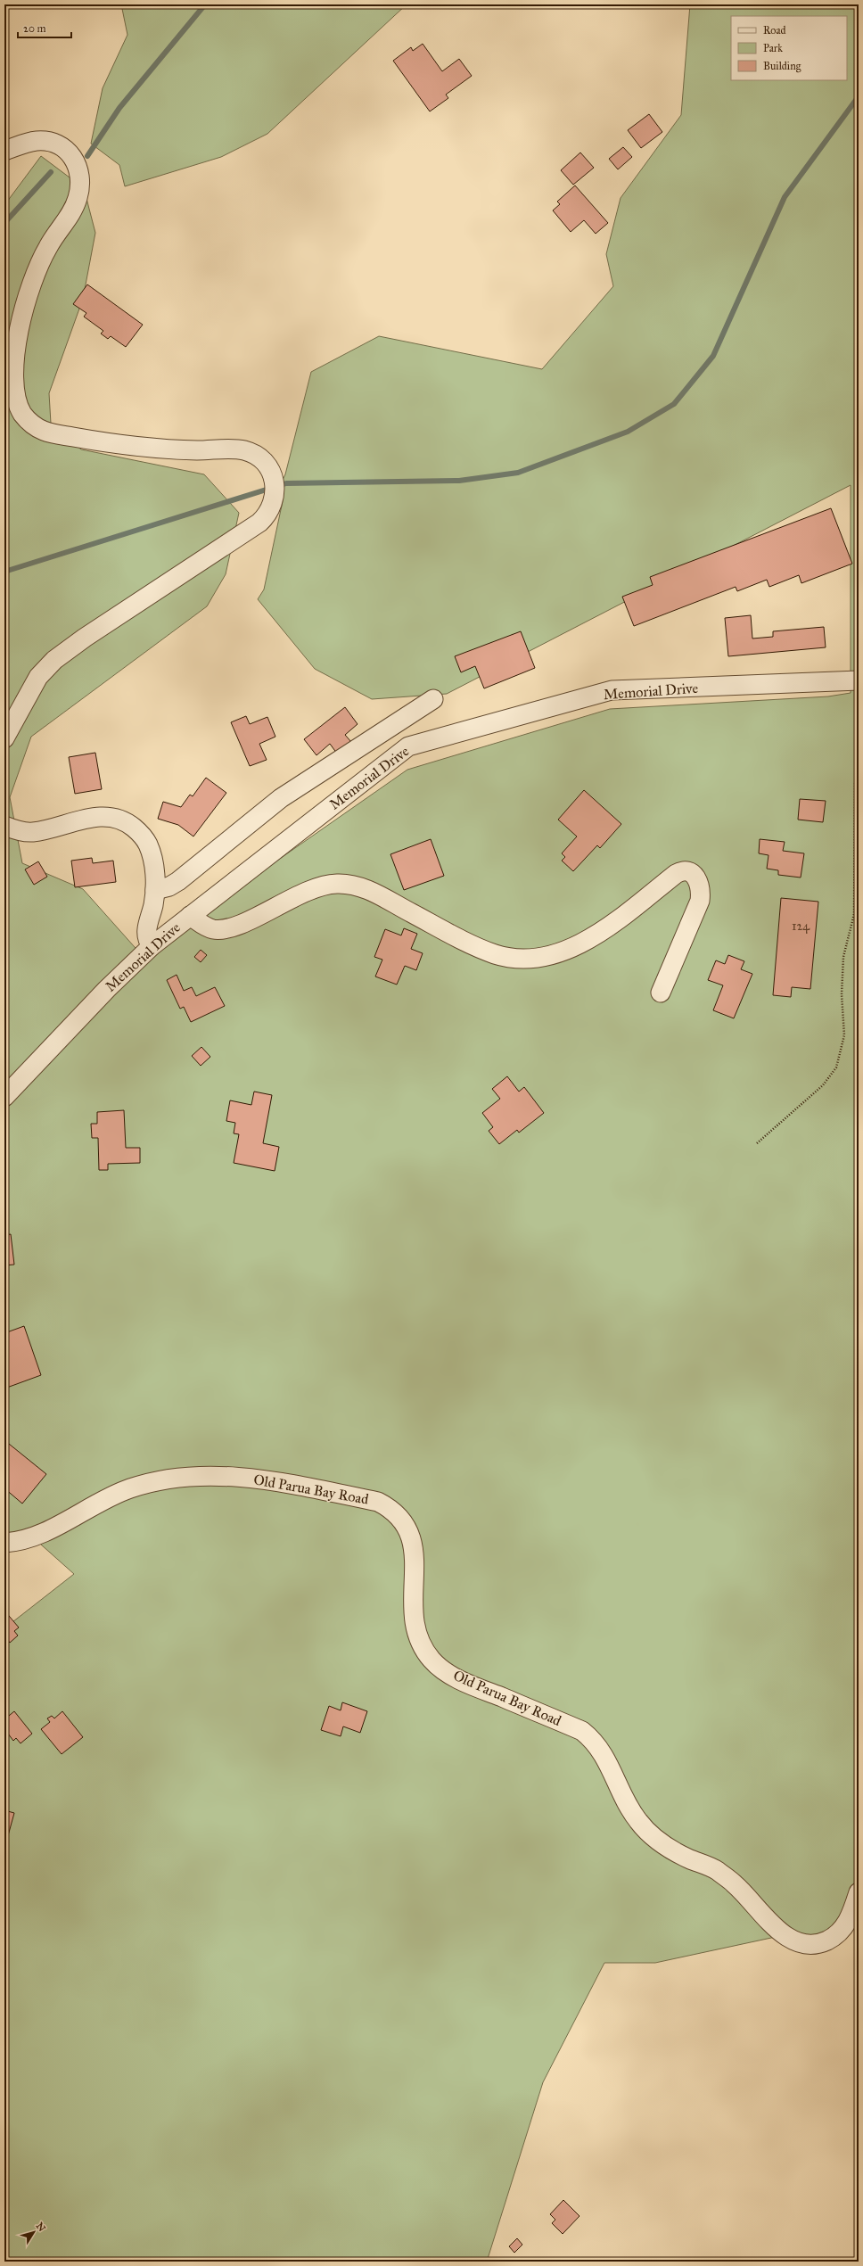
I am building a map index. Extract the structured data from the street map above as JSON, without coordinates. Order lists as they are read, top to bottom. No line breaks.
{"streets":{"street":["Memorial Drive","Old Parua Bay Road"]},"house_numbers":["124"],"legend":["Road","Park","Building"],"scale_bar":"20 m","north":"top right"}
